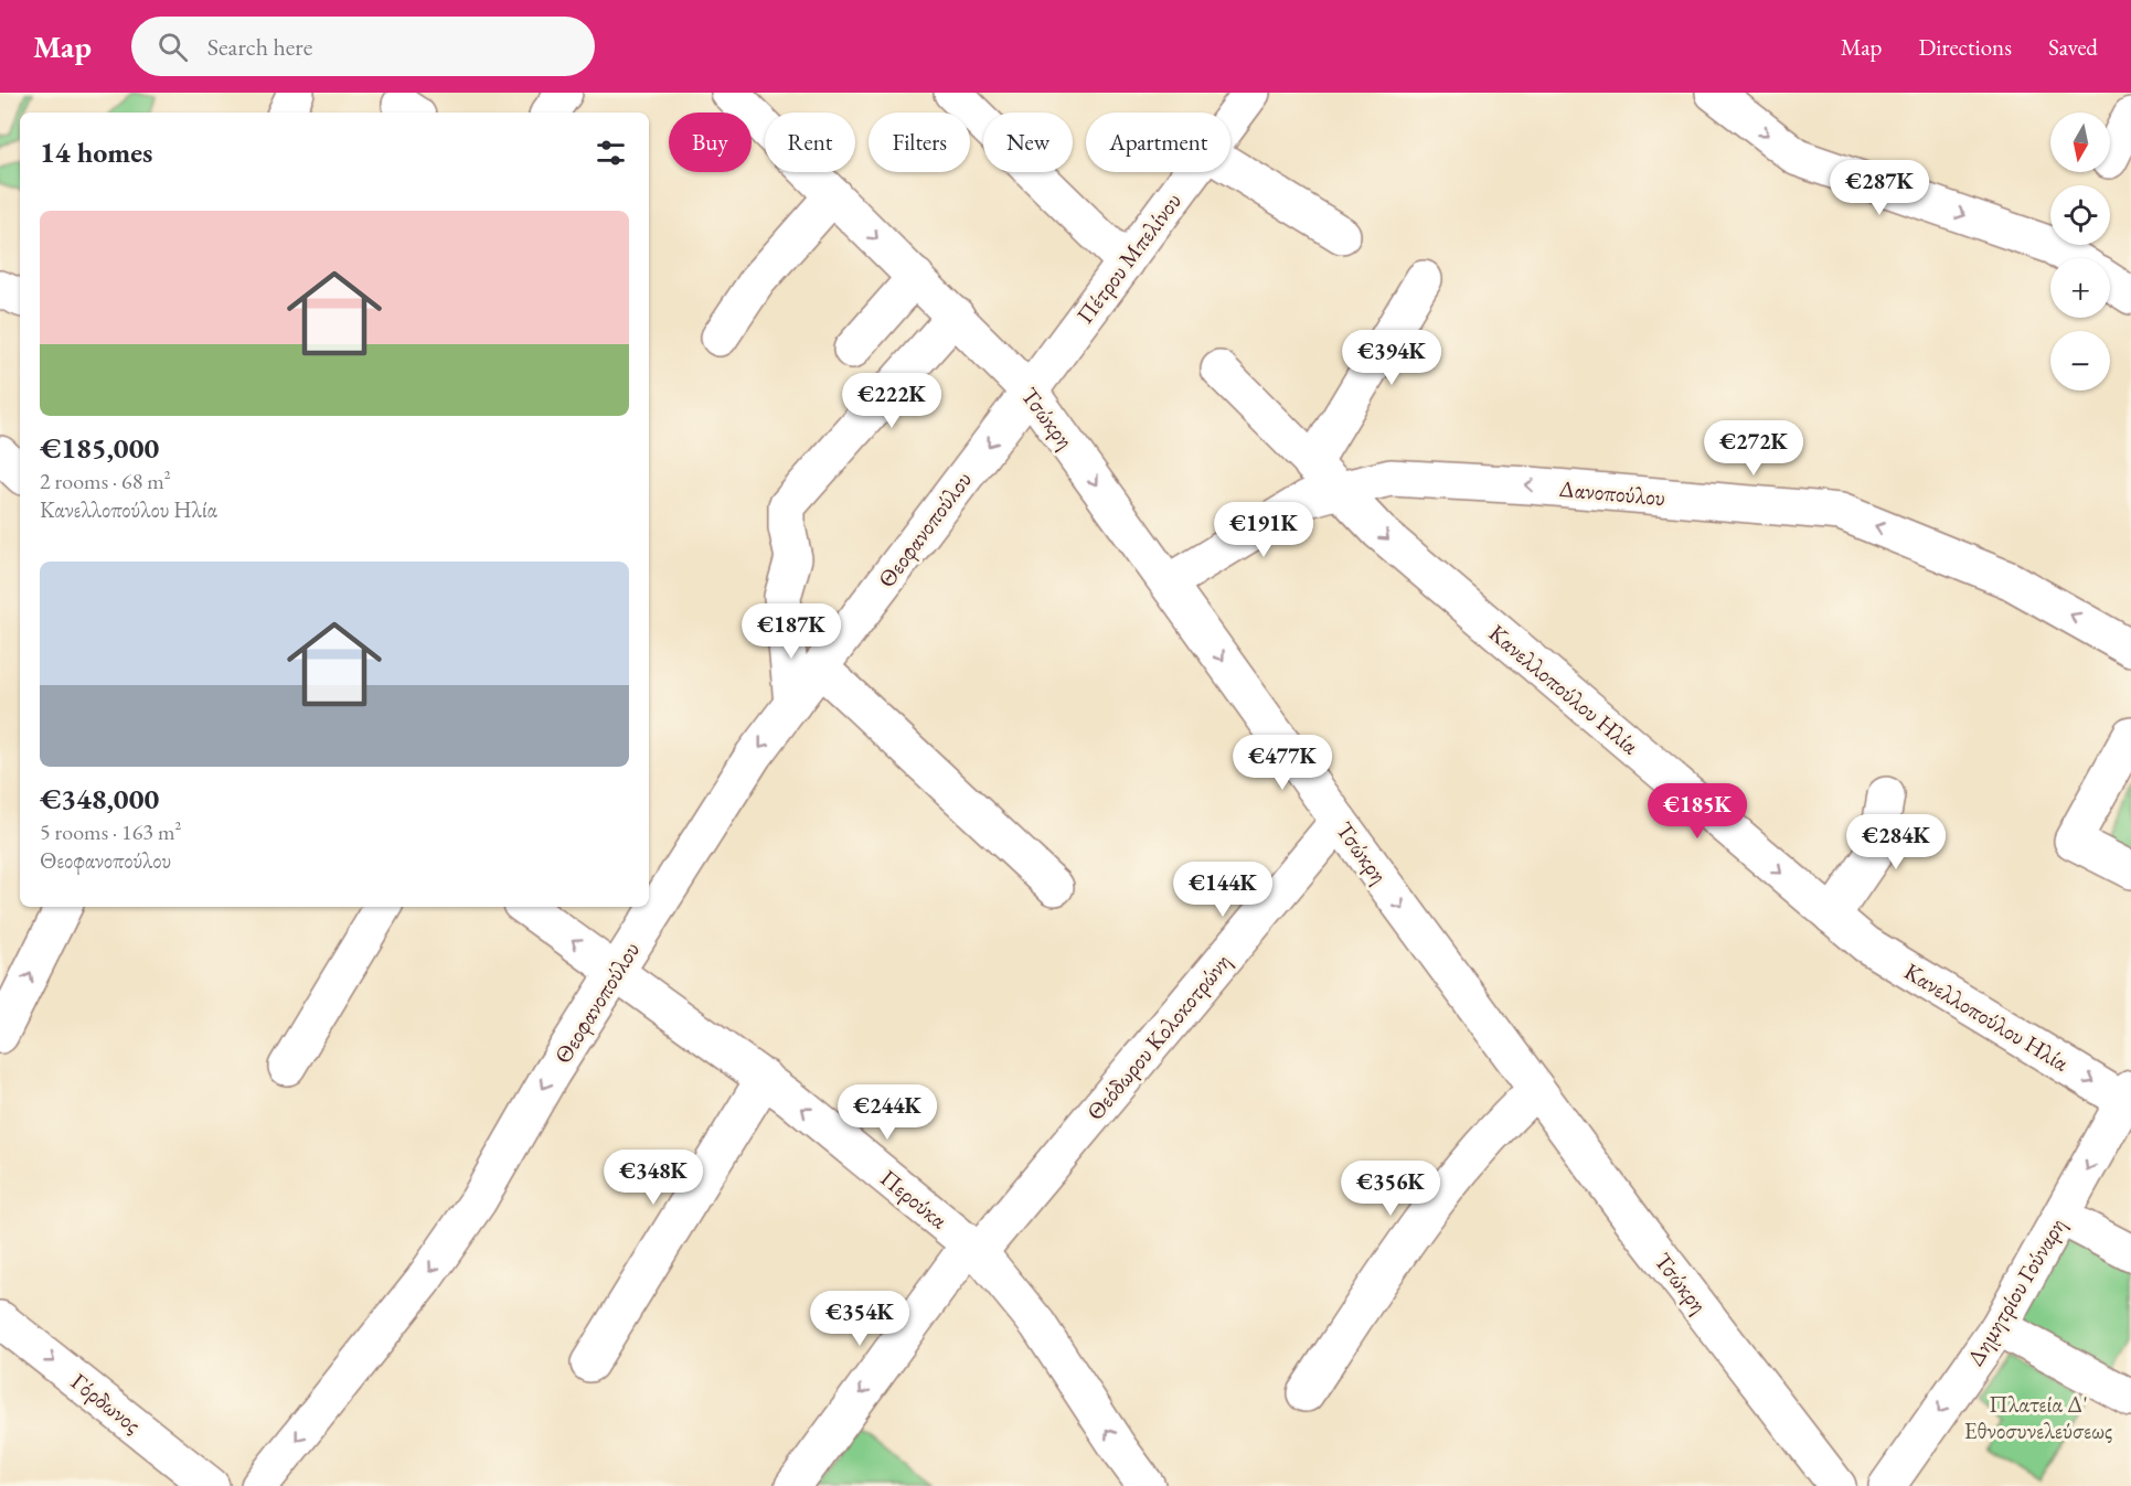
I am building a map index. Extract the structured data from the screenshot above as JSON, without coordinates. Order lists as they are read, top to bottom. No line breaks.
{"streets":{"street":["Πέτρου Μπελίνου","Τσώκρη","Δανοπούλου","Θεοφανοπούλου","Κανελλοπούλου Ηλία","Θεόδωρου Κολοκοτρώνη","Περούκα","Δημητρίου Γούναρη","Γόρδωνος"]},"crossings":[["Πέτρου Μπελίνου","Τσώκρη"],["Πέτρου Μπελίνου","Θεοφανοπούλου"],["Τσώκρη","Δανοπούλου"],["Τσώκρη","Θεοφανοπούλου"],["Τσώκρη","Θεόδωρου Κολοκοτρώνη"],["Δανοπούλου","Κανελλοπούλου Ηλία"],["Θεοφανοπούλου","Περούκα"],["Κανελλοπούλου Ηλία","Δημητρίου Γούναρη"],["Θεόδωρου Κολοκοτρώνη","Περούκα"]],"one_way":["Κανελλοπούλου Ηλία","Περούκα","Δημητρίου Γούναρη","Γόρδωνος"],"parks":["Πλατεία Δ' Εθνοσυνελεύσεως"],"north":"bottom","page":{"header":"Map","search":"Search here","nav":["Map","Directions","Saved"],"map_buttons":["+","−"],"chip":["Buy","Rent","Filters","New","Apartment"],"heading":"14 homes","price":["€287K","€394K","€222K","€272K","€191K","€187K","€477K","€185K","€284K","€144K","€244K","€348K","€356K","€354K"],"list":[{"name":"€185,000","note":"2 rooms · 68 m² · Κανελλοπούλου Ηλία"},{"name":"€348,000","note":"5 rooms · 163 m² · Θεοφανοπούλου"}]}}
